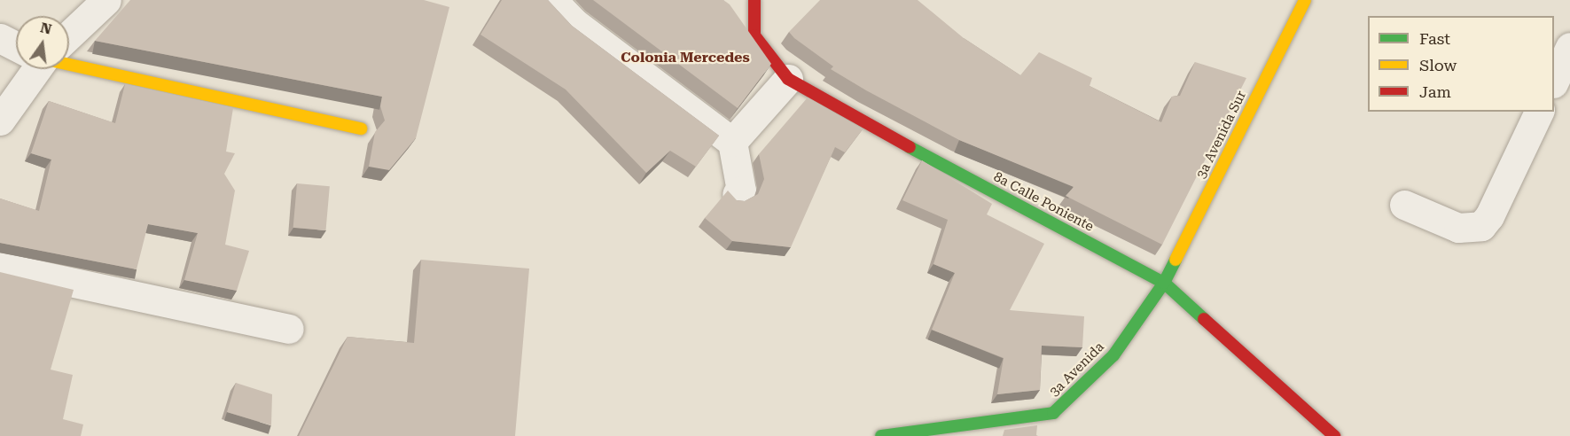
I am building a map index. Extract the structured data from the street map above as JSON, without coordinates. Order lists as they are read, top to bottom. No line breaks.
{"streets":{"street":["3a Avenida Sur","8a Calle Poniente","3a Avenida"]},"crossings":[["3a Avenida Sur","8a Calle Poniente"],["3a Avenida Sur","3a Avenida"],["8a Calle Poniente","3a Avenida"]],"districts":["Colonia Mercedes"],"legend":["Fast","Slow","Jam"],"north":"top"}
